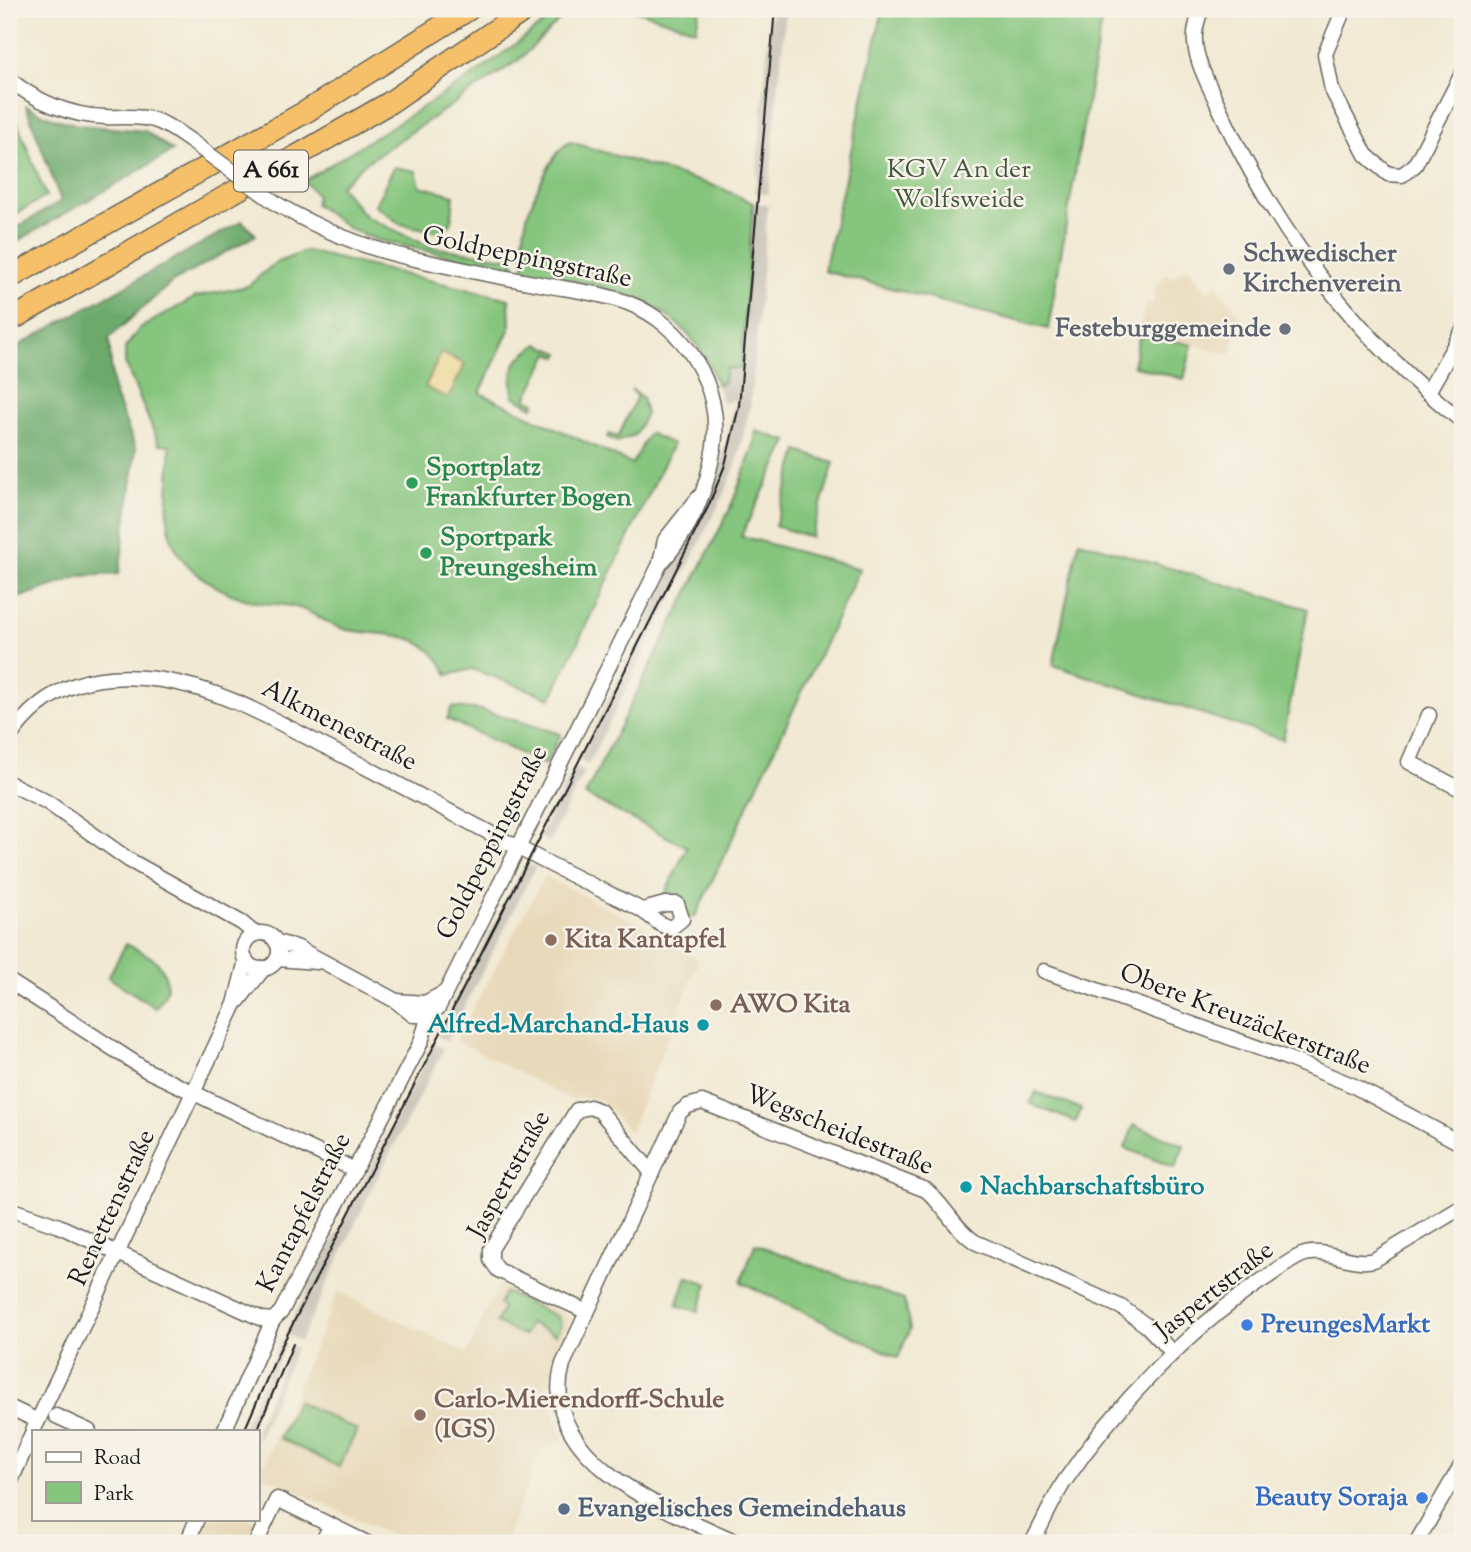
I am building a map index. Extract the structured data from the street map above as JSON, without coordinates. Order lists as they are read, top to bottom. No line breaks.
{"streets":{"highway":["A 661"],"street":["Goldpeppingstraße","Alkmenestraße","Obere Kreuzäckerstraße","Wegscheidestraße","Jaspertstraße","Renettenstraße","Kantapfelstraße"]},"crossings":[["Goldpeppingstraße","Alkmenestraße"],["Goldpeppingstraße","Kantapfelstraße"],["Wegscheidestraße","Jaspertstraße"]],"parks":["KGV An der Wolfsweide"],"places":["Schwedischer Kirchenverein","Festeburggemeinde","Sportplatz Frankfurter Bogen","Sportpark Preungesheim","Kita Kantapfel","AWO Kita","Alfred-Marchand-Haus","Nachbarschaftsbüro","PreungesMarkt","Carlo-Mierendorff-Schule (IGS)","Beauty Soraja","Evangelisches Gemeindehaus"],"legend":["Road","Park"]}
